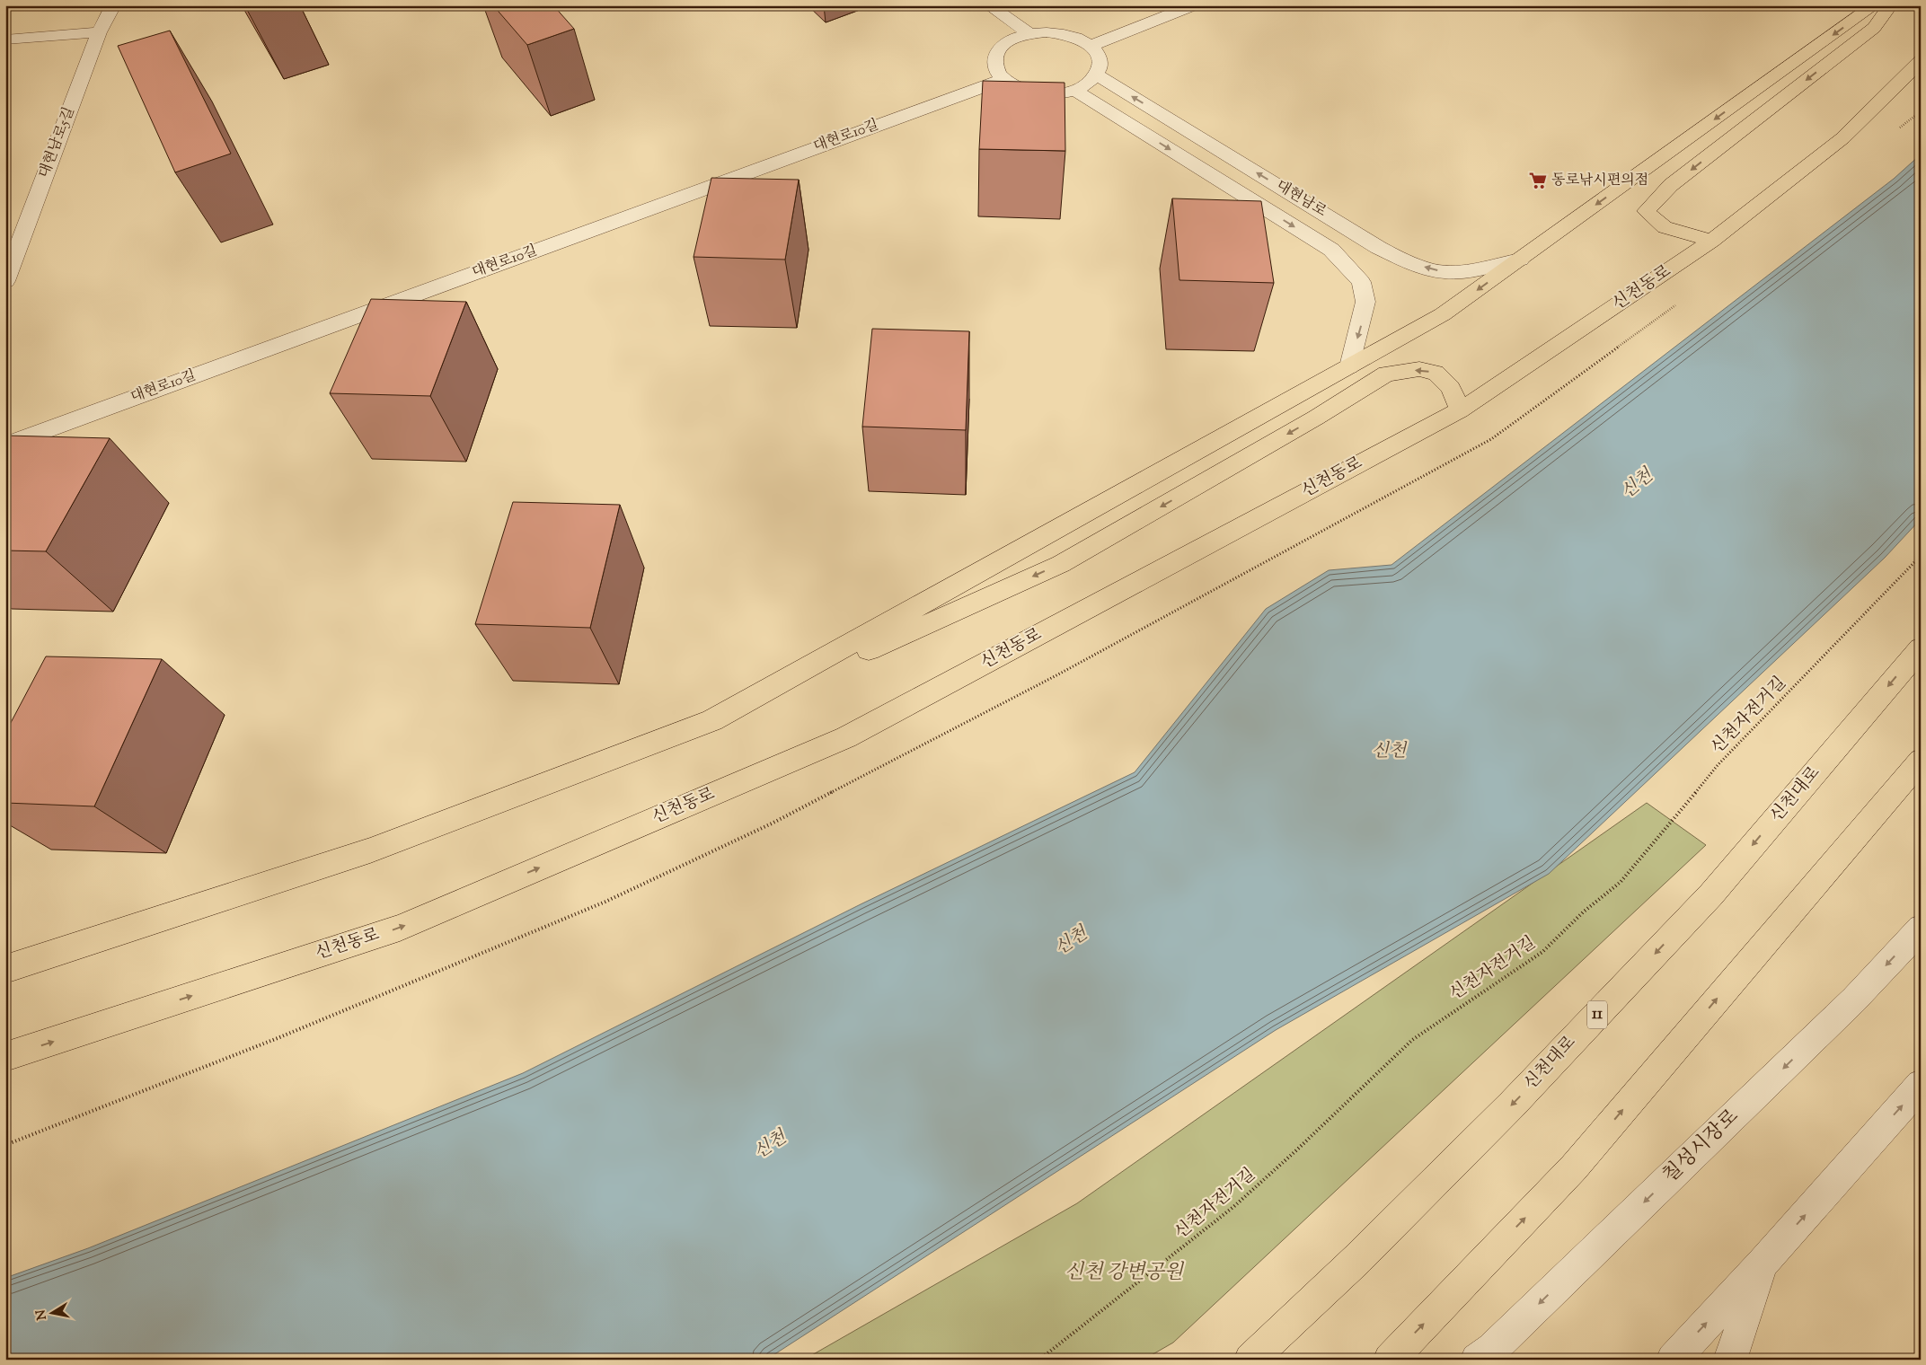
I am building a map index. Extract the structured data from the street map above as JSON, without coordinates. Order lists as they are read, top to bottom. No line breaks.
{"streets":{"main road":["신천동로","신천대로","11"],"street":["대현로10길","대현남로5길","대현남로","칠성시장로"],"path":["신천자전거길"]},"crossings":[["대현로10길","대현남로"]],"water":["신천"],"parks":["신천 강변공원"],"places":{"supermarket":["동로낚시편의점"]},"north":"left"}
